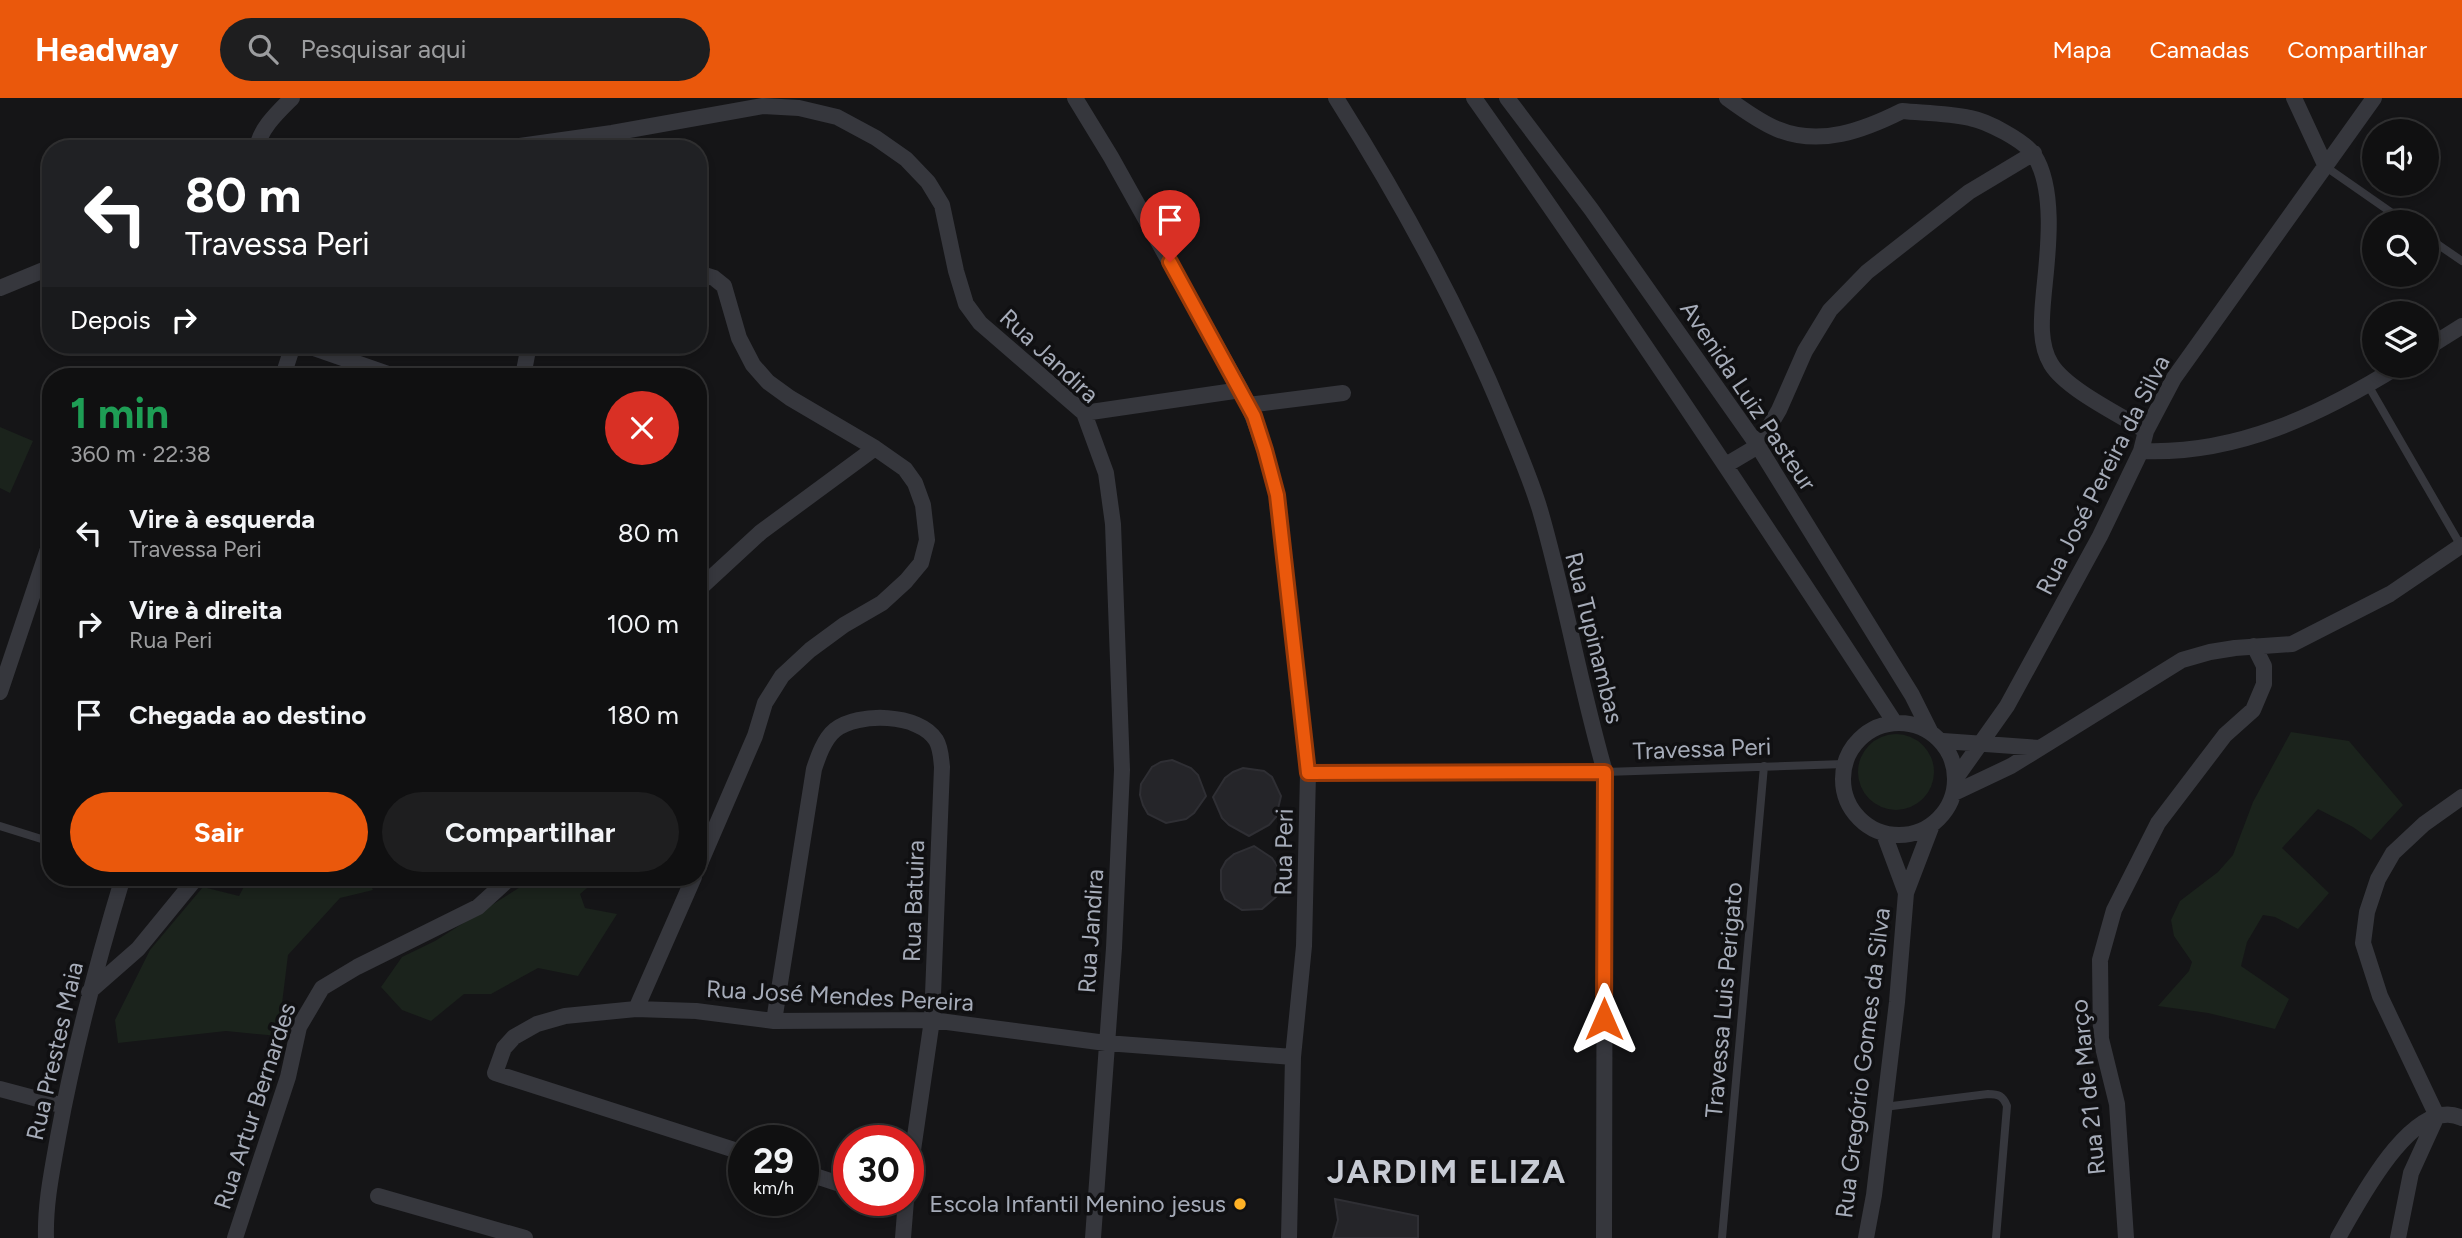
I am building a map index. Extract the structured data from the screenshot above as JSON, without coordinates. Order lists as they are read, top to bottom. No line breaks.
{"streets":{"street":["Rua Jandira","Avenida Luiz Pasteur","Rua José Pereira da Silva","Rua Tupinambas","Rua Peri","Rua Batuira","Rua José Mendes Pereira","Rua Prestes Maia","Rua Gregório Gomes da Silva","Rua 21 de Março","Rua Artur Bernardes"],"lane":["Travessa Peri","Travessa Luis Perigato"]},"crossings":[["Rua Jandira","Rua José Mendes Pereira"],["Avenida Luiz Pasteur","Rua José Pereira da Silva"],["Avenida Luiz Pasteur","Travessa Peri"],["Avenida Luiz Pasteur","Rua Gregório Gomes da Silva"],["Rua José Pereira da Silva","Travessa Peri"],["Rua José Pereira da Silva","Rua Gregório Gomes da Silva"],["Rua Tupinambas","Travessa Peri"],["Travessa Peri","Rua Peri"],["Travessa Peri","Travessa Luis Perigato"],["Travessa Peri","Rua Gregório Gomes da Silva"],["Rua Peri","Rua José Mendes Pereira"],["Rua Batuira","Rua José Mendes Pereira"]],"districts":["JARDIM ELIZA"],"places":["Escola Infantil Menino jesus"],"page":{"header":"Headway","search":"Pesquisar aqui","nav":["Mapa","Camadas","Compartilhar"],"turn":["80 m","Travessa Peri"],"then":"Depois","heading":["1 min","360 m · 22:38"],"list":[{"name":"Vire à esquerda","note":"Travessa Peri","value":"80 m"},{"name":"Vire à direita","note":"Rua Peri","value":"100 m"},{"name":"Chegada ao destino","value":"180 m"}],"buttons":["Sair","Compartilhar"],"speed":"29 km/h","limit":"30"}}
